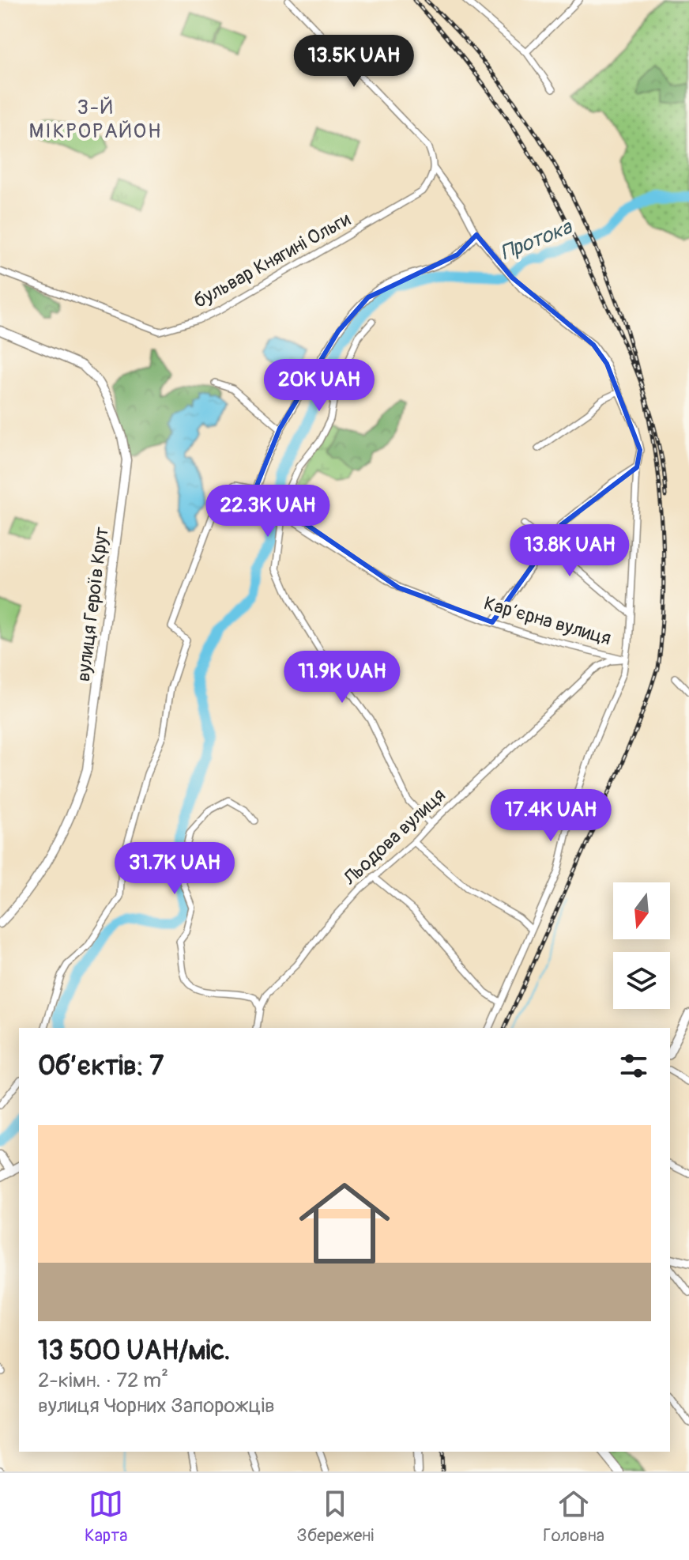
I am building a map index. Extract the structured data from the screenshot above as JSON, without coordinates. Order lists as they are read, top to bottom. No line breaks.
{"streets":{"street":["бульвар Княгині Ольги","вулиця Героїв Крут","Карʼєрна вулиця","Льодова вулиця"]},"crossings":[["Карʼєрна вулиця","Льодова вулиця"]],"districts":["3-Й МІКРОРАЙОН"],"water":["Протока"],"north":"bottom","page":{"price":["13.5K UAH","20K UAH","22.3K UAH","13.8K UAH","11.9K UAH","17.4K UAH","31.7K UAH"],"heading":"Об’єктів: 7","list":[{"name":"13 500 UAH/міс.","note":"2-кімн. · 72 m² · вулиця Чорних Запорожців"}],"tabs":["Карта","Збережені","Головна"]}}
